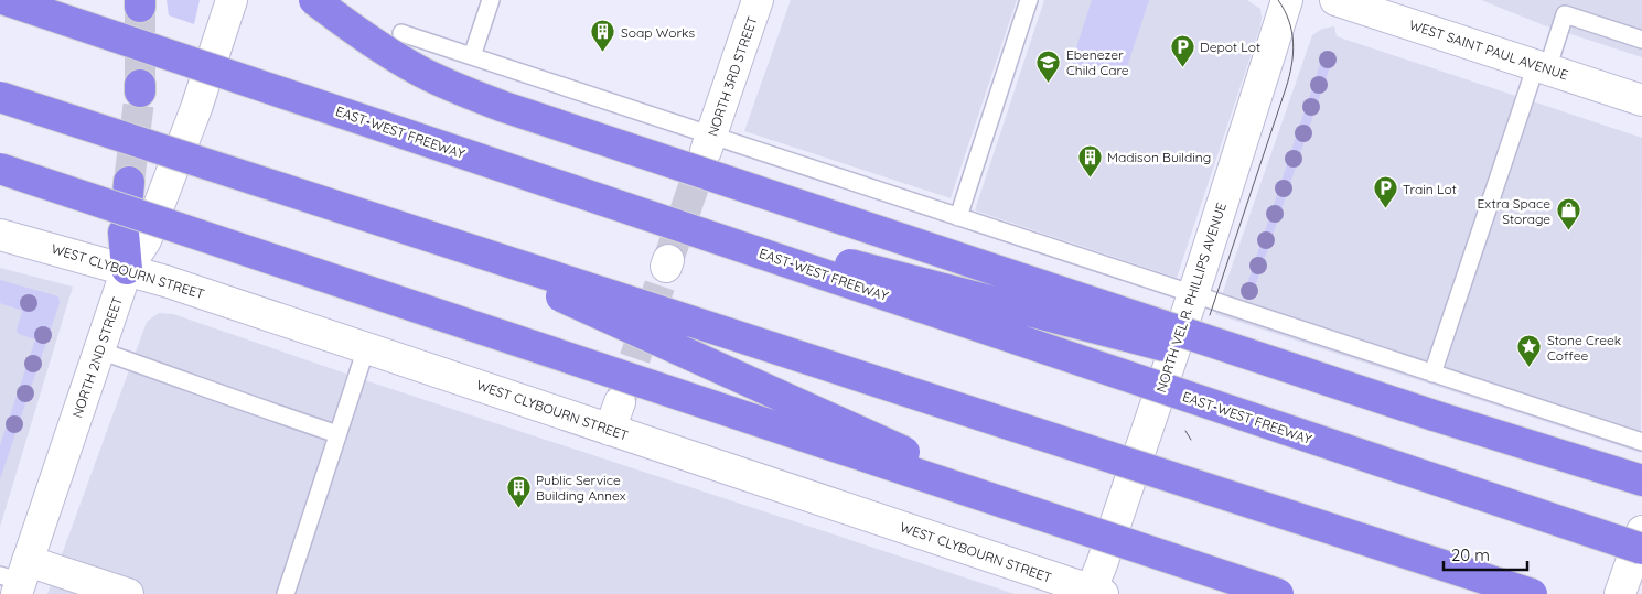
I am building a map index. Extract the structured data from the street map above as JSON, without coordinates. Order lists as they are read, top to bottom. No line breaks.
{"streets":{"highway":["EAST-WEST FREEWAY"],"street":["WEST SAINT PAUL AVENUE","NORTH 3RD STREET","WEST CLYBOURN STREET","NORTH VEL R. PHILLIPS AVENUE","NORTH 2ND STREET"]},"crossings":[["WEST CLYBOURN STREET","NORTH VEL R. PHILLIPS AVENUE"],["WEST CLYBOURN STREET","NORTH 2ND STREET"]],"places":{"building":["Soap Works","Madison Building","Public Service Building Annex"],"parking":["Depot Lot","Train Lot"],"school or university":["Ebenezer Child Care"],"shop":["Extra Space Storage"],"place":["Stone Creek Coffee"]},"scale_bar":"20 m"}
